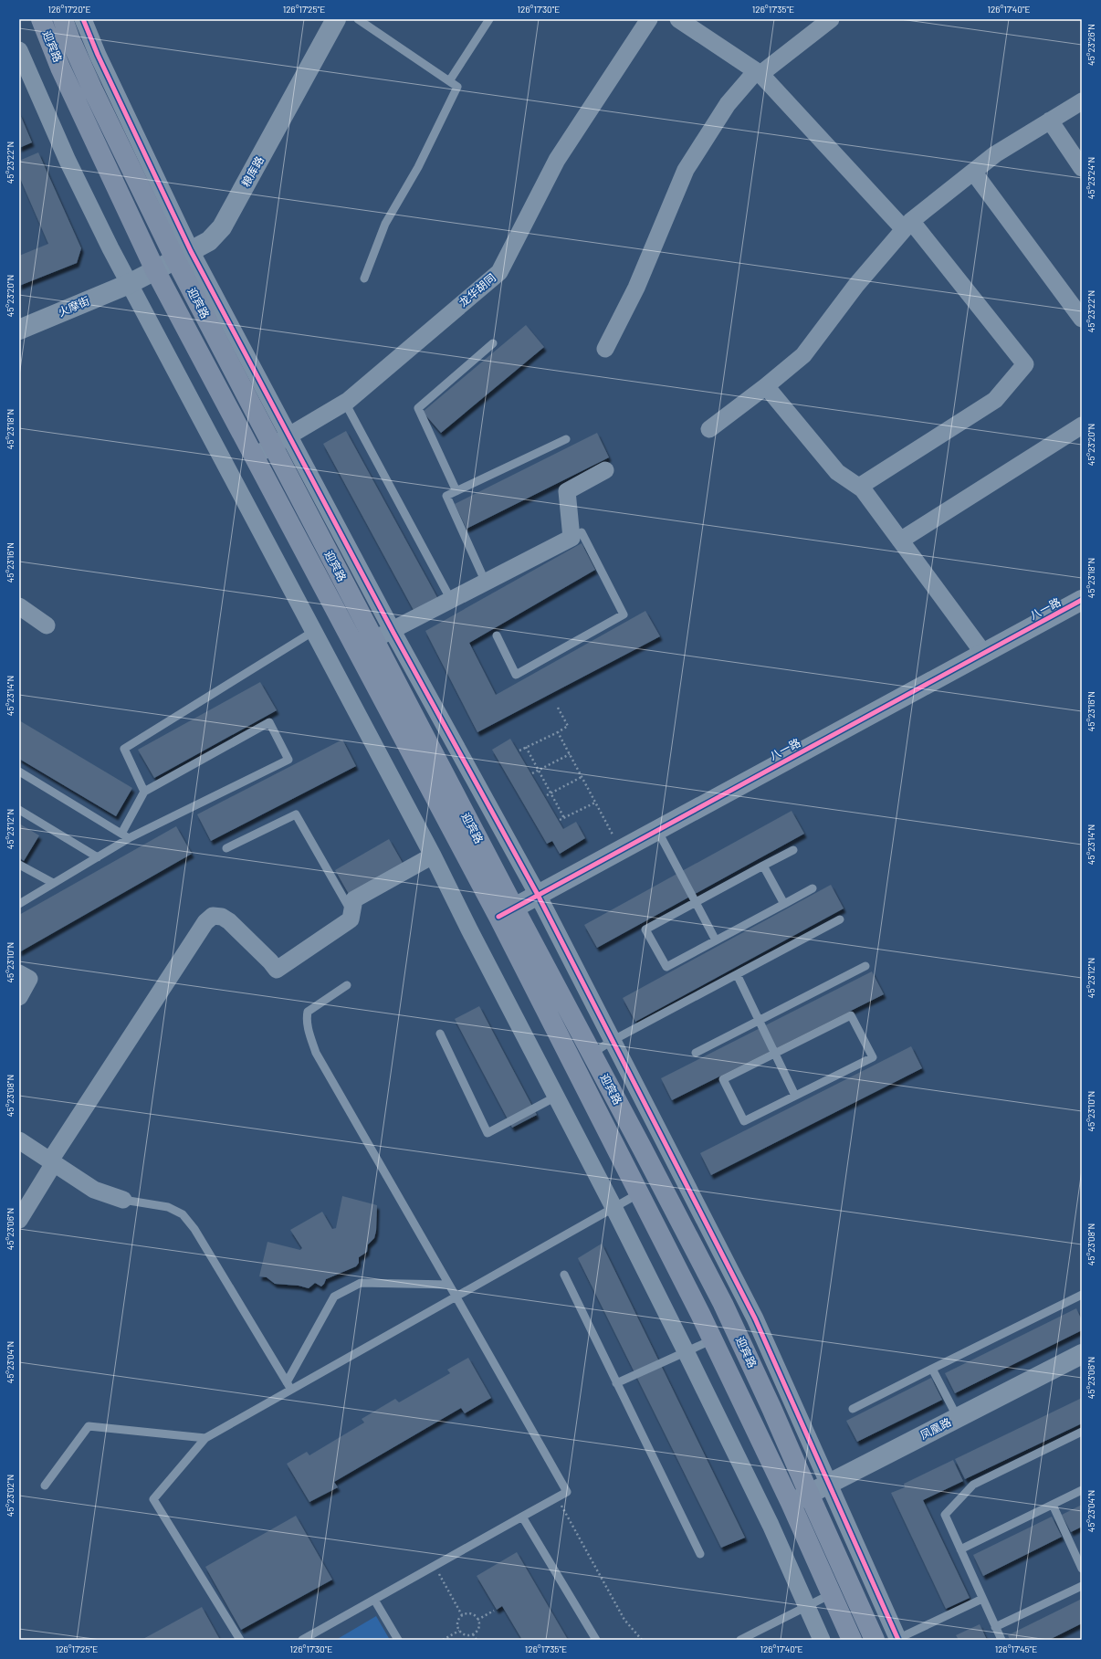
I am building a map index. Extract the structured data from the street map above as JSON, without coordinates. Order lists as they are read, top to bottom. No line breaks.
{"streets":{"main road":["迎宾路"],"street":["粮库路","龙华胡同","火摩街","八一路","凤凰路"]},"crossings":[["迎宾路","粮库路"],["迎宾路","龙华胡同"],["迎宾路","八一路"],["迎宾路","凤凰路"],["粮库路","火摩街"]],"coordinates":["126°17'20\"E","126°17'25\"E","126°17'30\"E","126°17'35\"E","126°17'40\"E","45°23'26\"N","45°23'22\"N","45°23'24\"N","45°23'20\"N","45°23'18\"N","45°23'16\"N","45°23'14\"N","45°23'12\"N","45°23'10\"N","45°23'08\"N","45°23'06\"N","45°23'04\"N","45°23'02\"N","126°17'45\"E"]}
